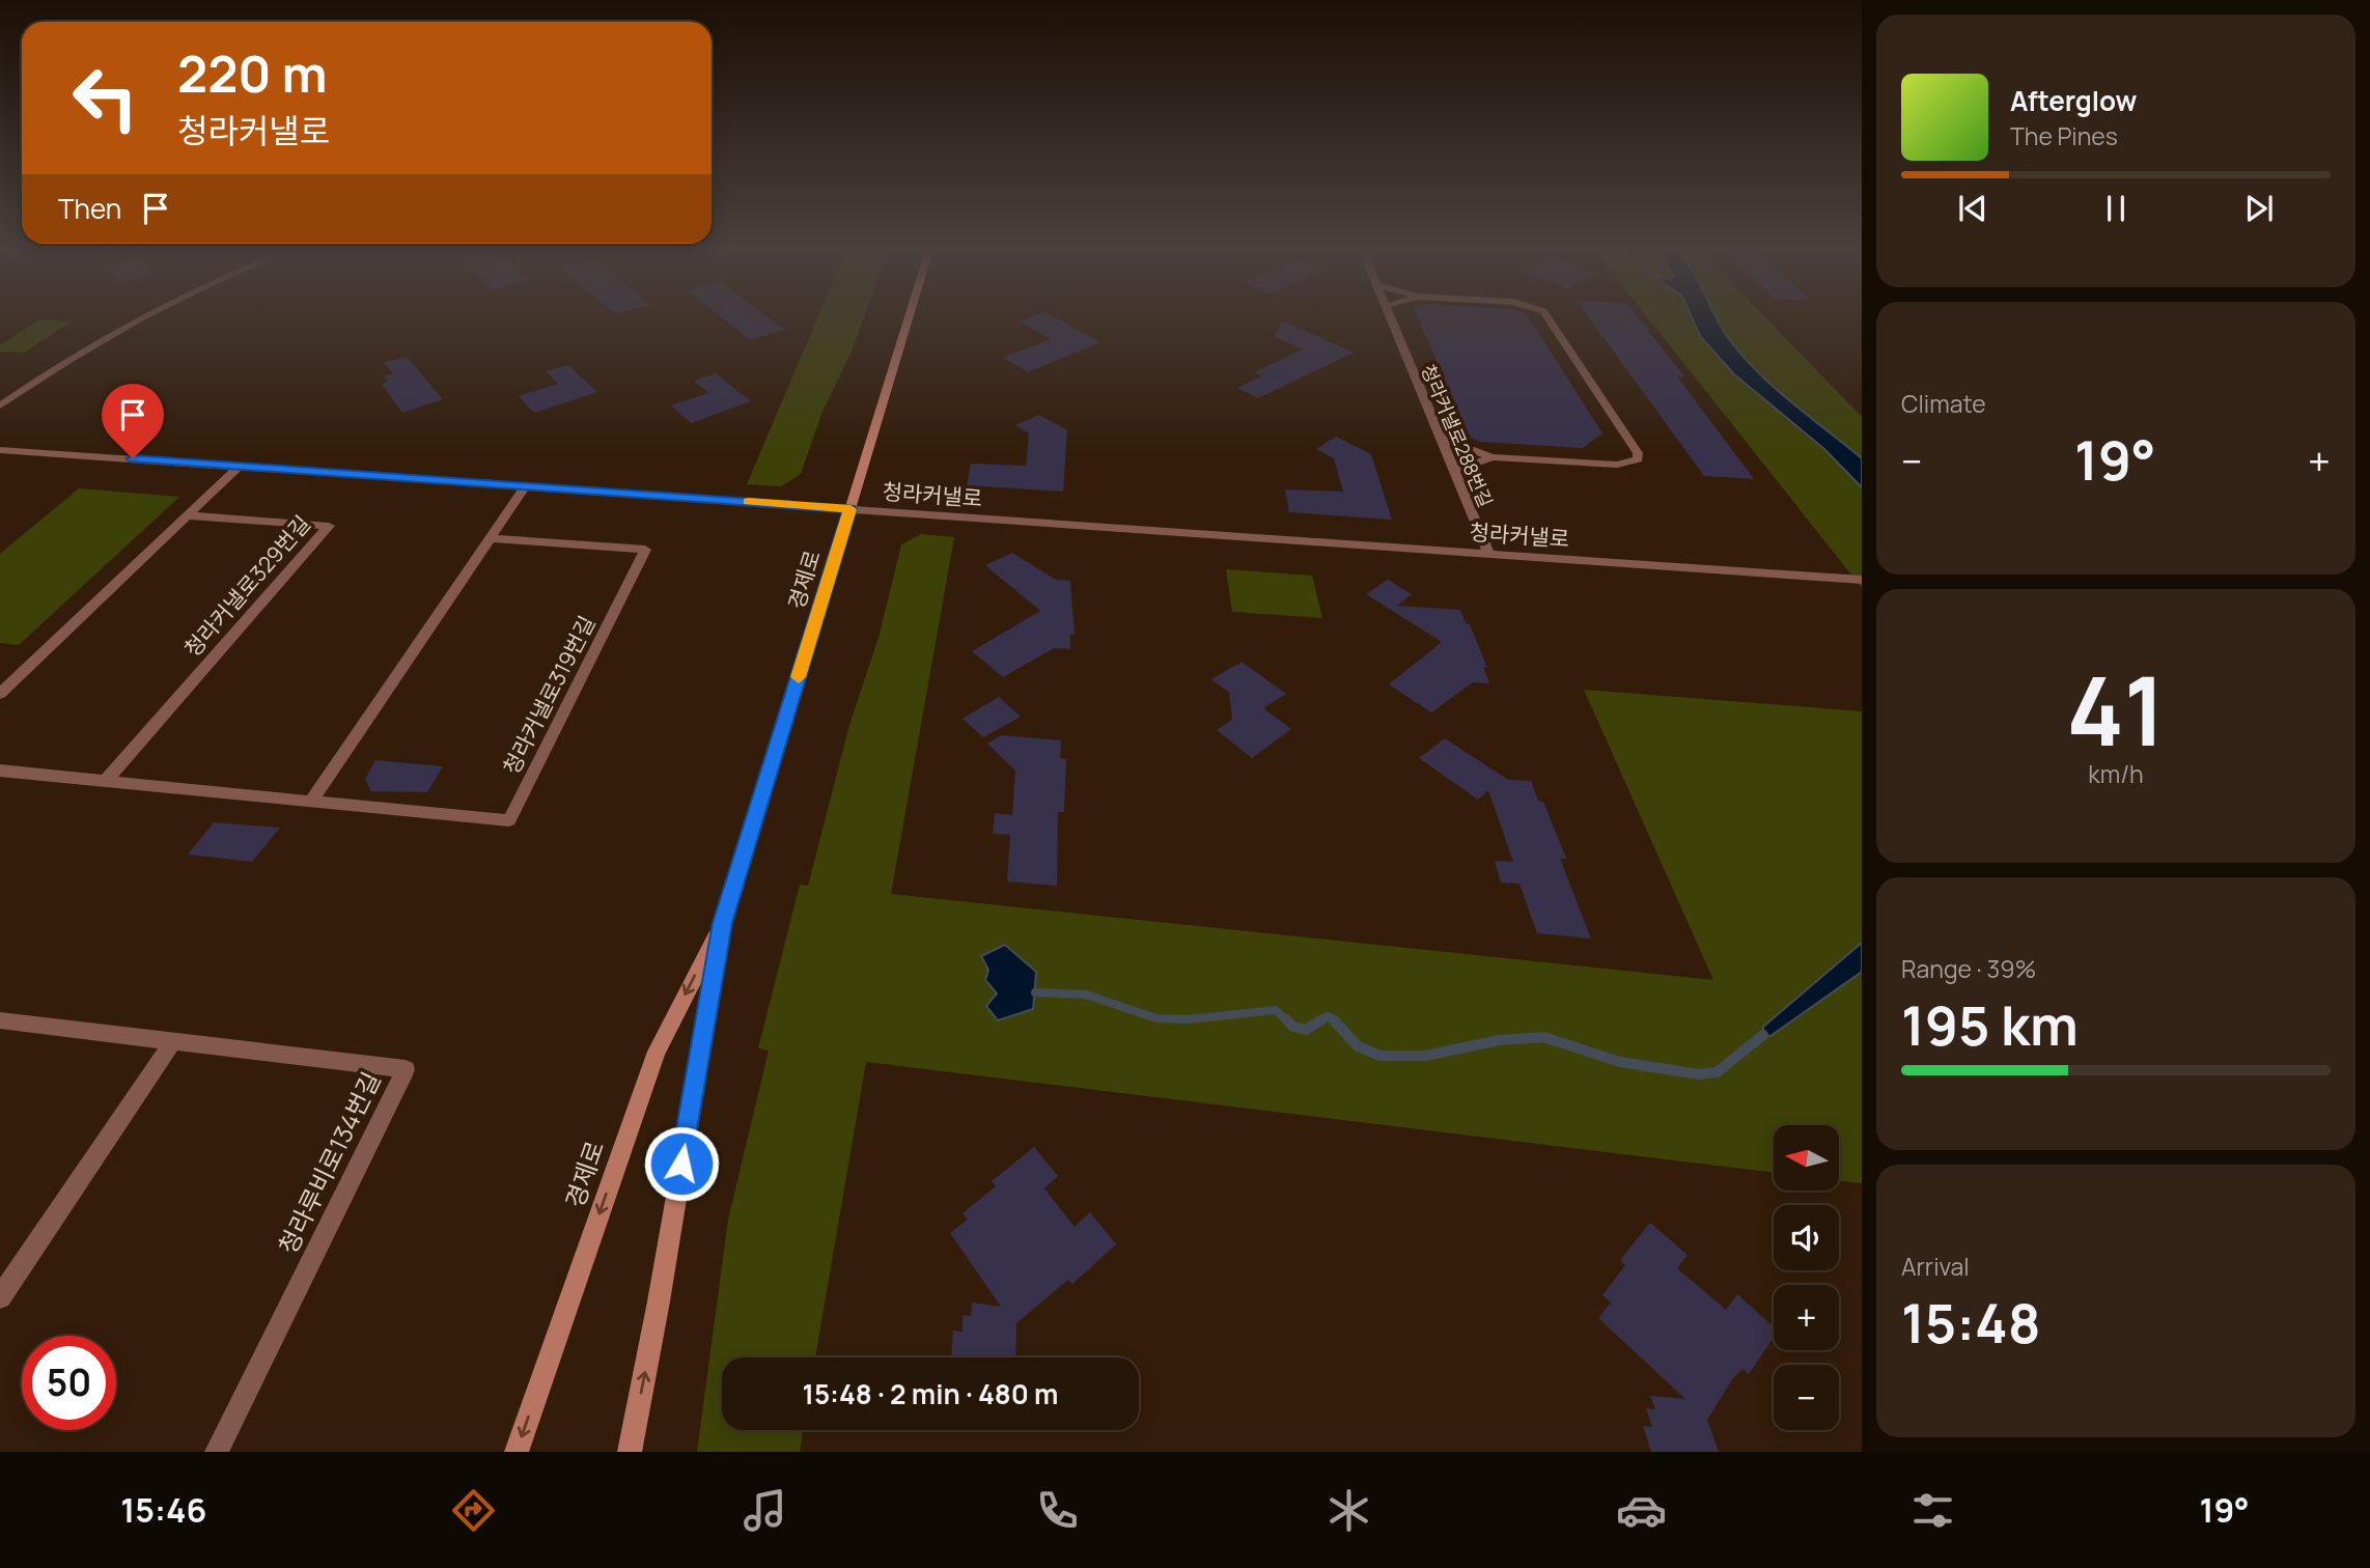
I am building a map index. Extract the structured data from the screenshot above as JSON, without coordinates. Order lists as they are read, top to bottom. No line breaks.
{"streets":{"main road":["경제로"],"street":["청라커낼로288번길","청라커낼로","청라커낼로329번길","청라커낼로319번길","청라루비로134번길"]},"crossings":[["청라커낼로288번길","청라커낼로"],["청라커낼로","경제로"],["청라커낼로329번길","청라커낼로319번길"]],"north":"left","page":{"turn":["220 m","청라커낼로"],"song":["Afterglow","The Pines"],"then":"Then","tile":["Climate",["41","km/h"],["Range · 39%","195 km"],["Arrival","15:48"]],"heat":["−","19°","+"],"map_buttons":["+","−"],"limit":"50","trip":"15:48 · 2 min · 480 m","tabs":["15:46","19°"]}}
